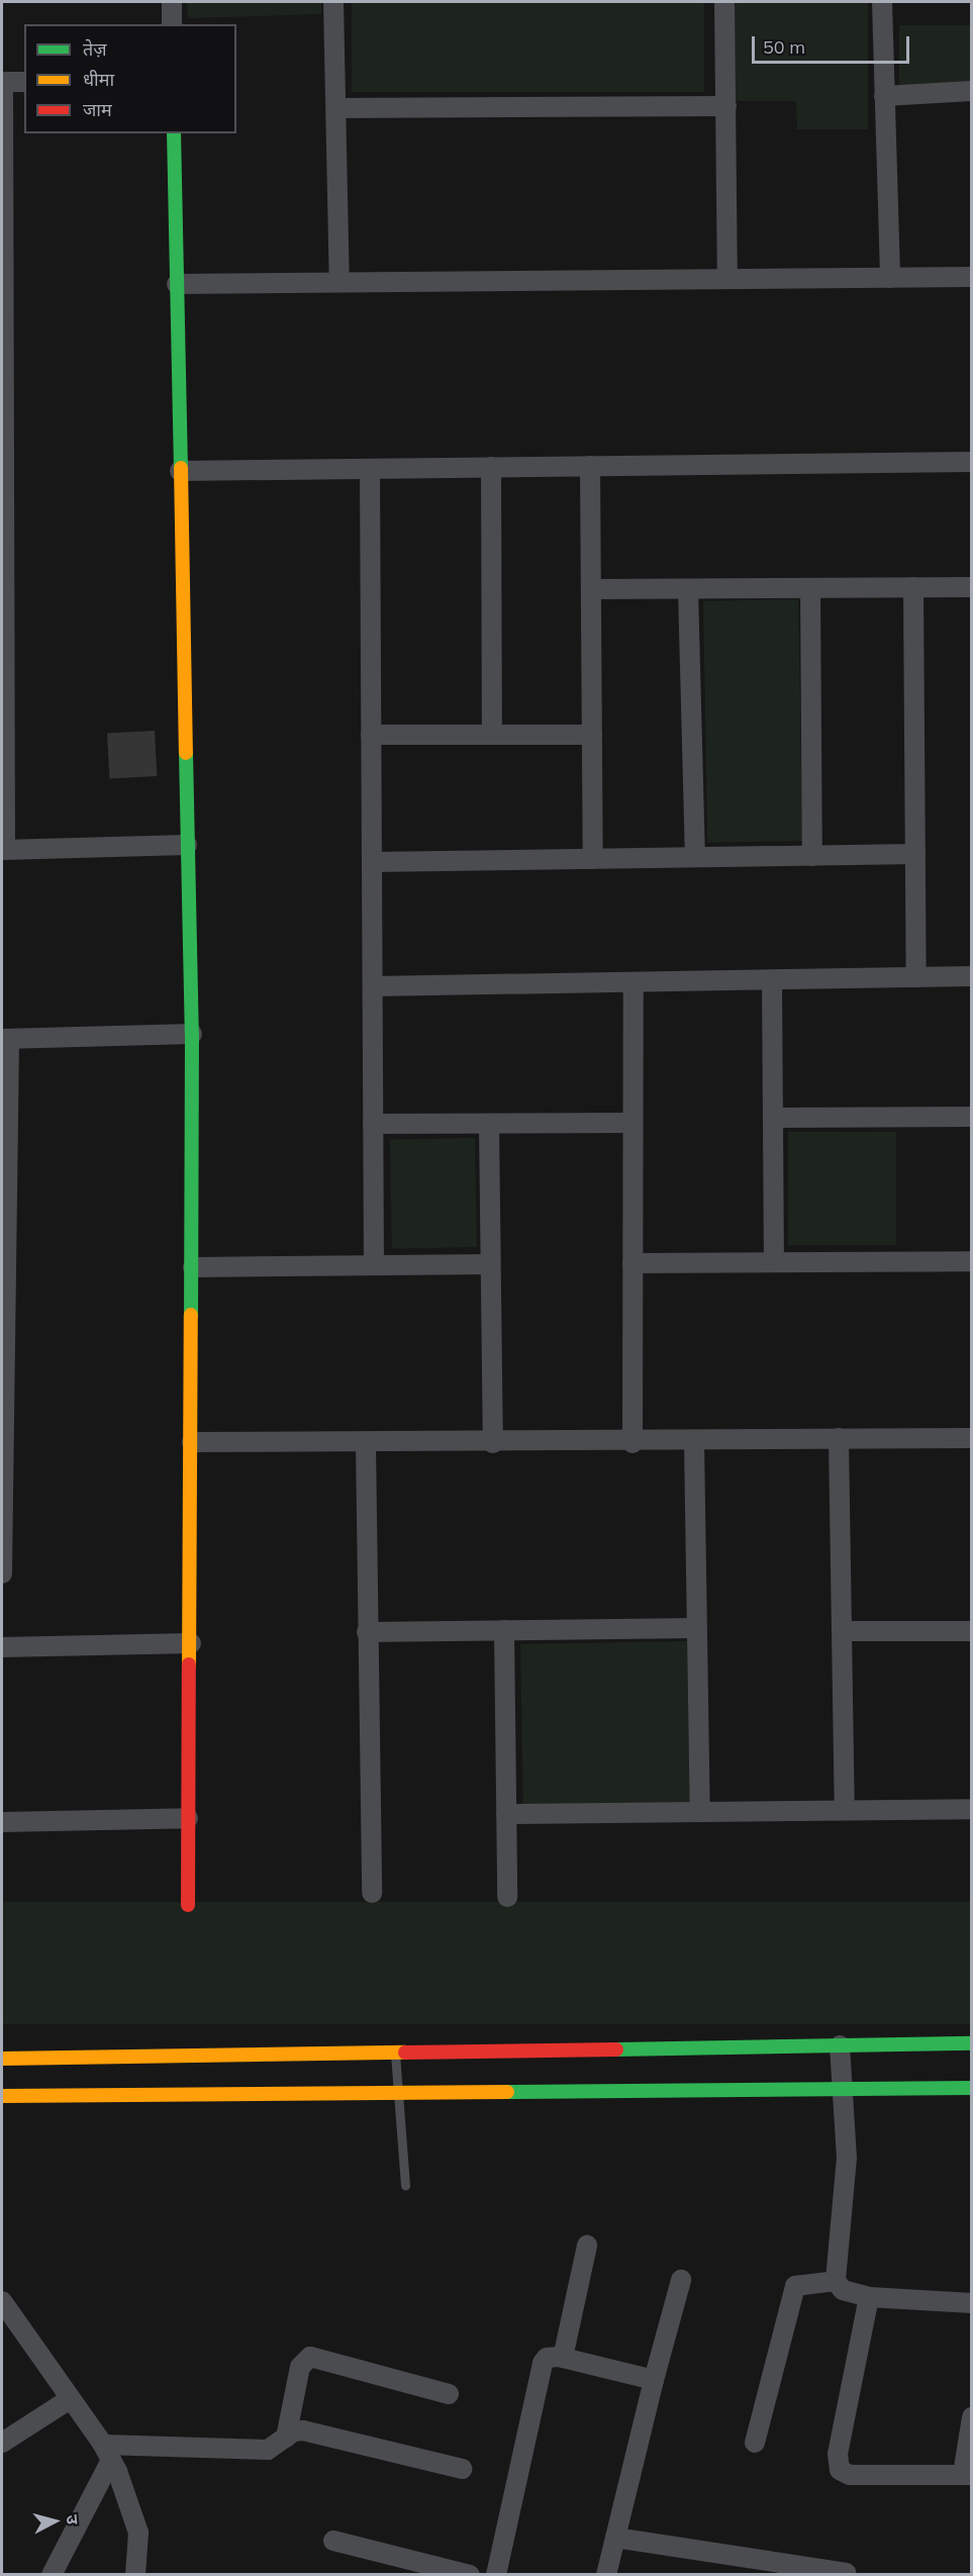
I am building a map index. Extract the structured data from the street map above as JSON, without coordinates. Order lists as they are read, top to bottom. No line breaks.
{"legend":["तेज़","धीमा","जाम"],"scale_bar":"50 m","north":"right"}
